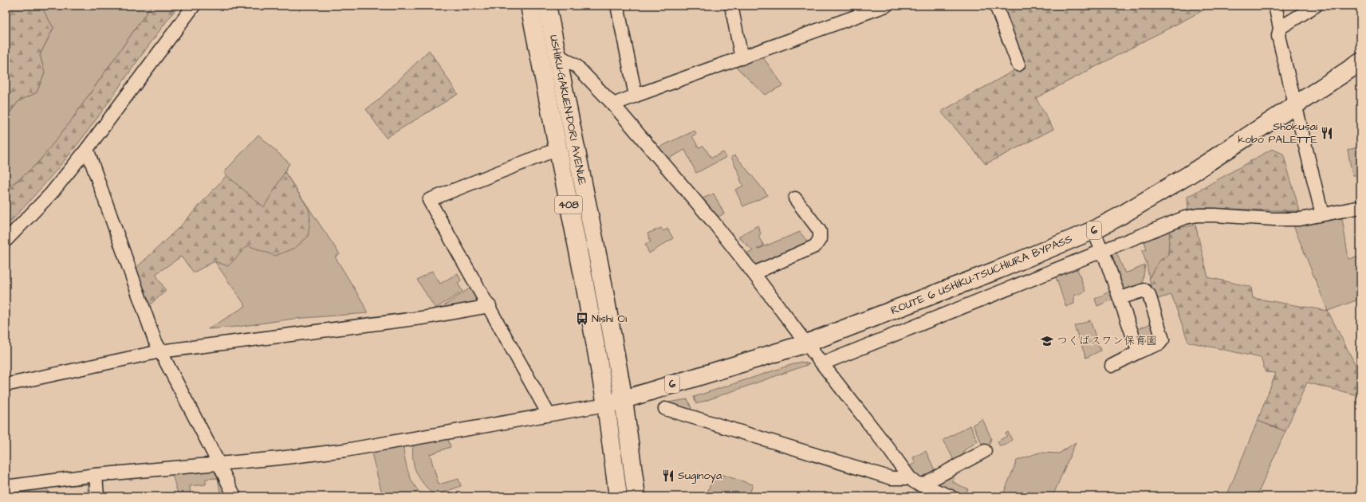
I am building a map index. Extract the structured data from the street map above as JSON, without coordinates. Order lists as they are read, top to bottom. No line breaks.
{"streets":{"highway":["USHIKU-GAKUEN-DORI AVENUE","408","6","ROUTE 6 USHIKU-TSUCHIURA BYPASS"]},"crossings":[["USHIKU-GAKUEN-DORI AVENUE","ROUTE 6 USHIKU-TSUCHIURA BYPASS"]],"places":{"restaurant":["Shokusai kobo PALETTE","Suginoya"],"bus stop":["Nishi Oi"],"school or university":["つくばスワン保育園"]}}
